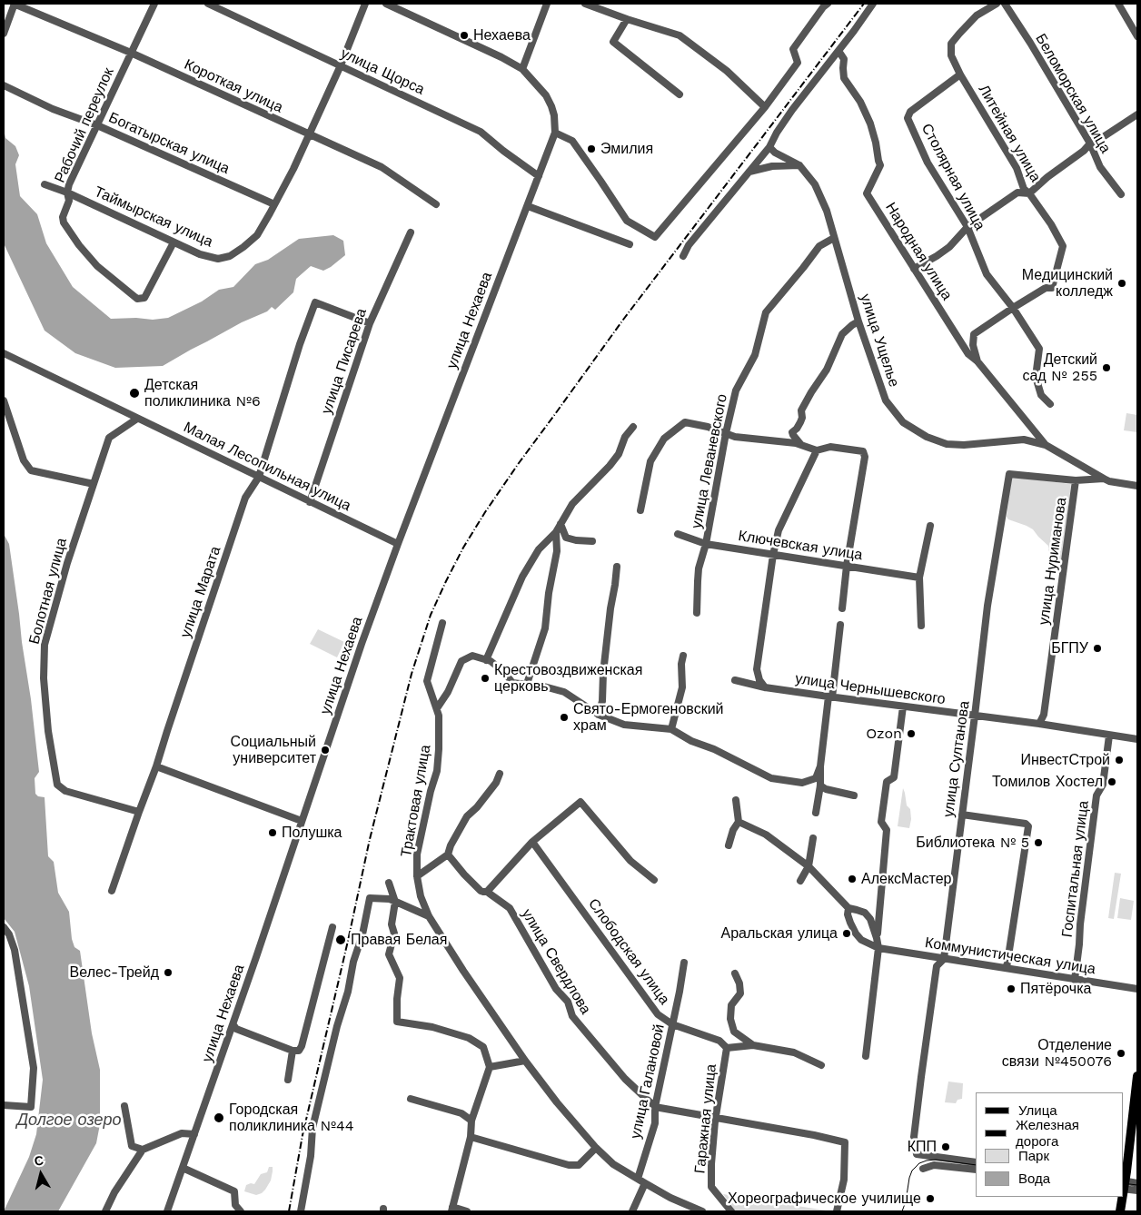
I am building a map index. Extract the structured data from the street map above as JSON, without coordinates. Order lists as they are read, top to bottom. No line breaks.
{"streets":{"street":["улица Щорса","Короткая улица","Беломорская улица","Рабочий переулок","Литейная улица","Богатырская улица","Столярная улица","Таймырская улица","Народная улица","улица Нехаева","улица Ущелье","улица Писарева","улица Леваневского","Малая Лесопильная улица","Ключевская улица","улица Нуриманова","Болотная улица","улица Марата","улица Чернышевского","улица Султанова","Трактовая улица","Госпитальная улица","Слободская улица","Коммунистическая улица","улица Свердлова","улица Галановой","Гаражная улица"]},"crossings":[["улица Щорса","улица Нехаева"],["Короткая улица","Рабочий переулок"],["Рабочий переулок","Богатырская улица"],["Рабочий переулок","Таймырская улица"],["Литейная улица","Столярная улица"],["Богатырская улица","Таймырская улица"],["Народная улица","улица Ущелье"],["улица Нехаева","Малая Лесопильная улица"],["улица Ущелье","улица Леваневского"],["улица Писарева","Малая Лесопильная улица"],["улица Писарева","улица Марата"],["улица Леваневского","Ключевская улица"],["Малая Лесопильная улица","Болотная улица"],["Малая Лесопильная улица","улица Марата"],["улица Нуриманова","улица Чернышевского"],["улица Нуриманова","улица Султанова"],["Болотная улица","улица Марата"],["улица Чернышевского","улица Султанова"],["улица Чернышевского","Госпитальная улица"],["улица Султанова","Коммунистическая улица"],["Трактовая улица","улица Галановой"],["Госпитальная улица","Коммунистическая улица"],["Слободская улица","улица Галановой"],["Слободская улица","Гаражная улица"],["улица Свердлова","улица Галановой"]],"water":["Долгое озеро"],"places":["Нехаева","Эмилия","Медицинский колледж","Детский сад № 255","Детская поликлиника №6","БГПУ","Крестовоздвиженская церковь","Свято-Ермогеновский храм","Ozon","Социальный университет","ИнвестСтрой","Томилов Хостел","Полушка","Библиотека № 5","АлексМастер","Аральская улица","Правая Белая","Велес-Трейд","Пятёрочка","Отделение связи №450076","Городская поликлиника №44","КПП","Хореографическое училище"],"legend":["Улица","Железная дорога","Парк","Вода"],"north":"top"}
